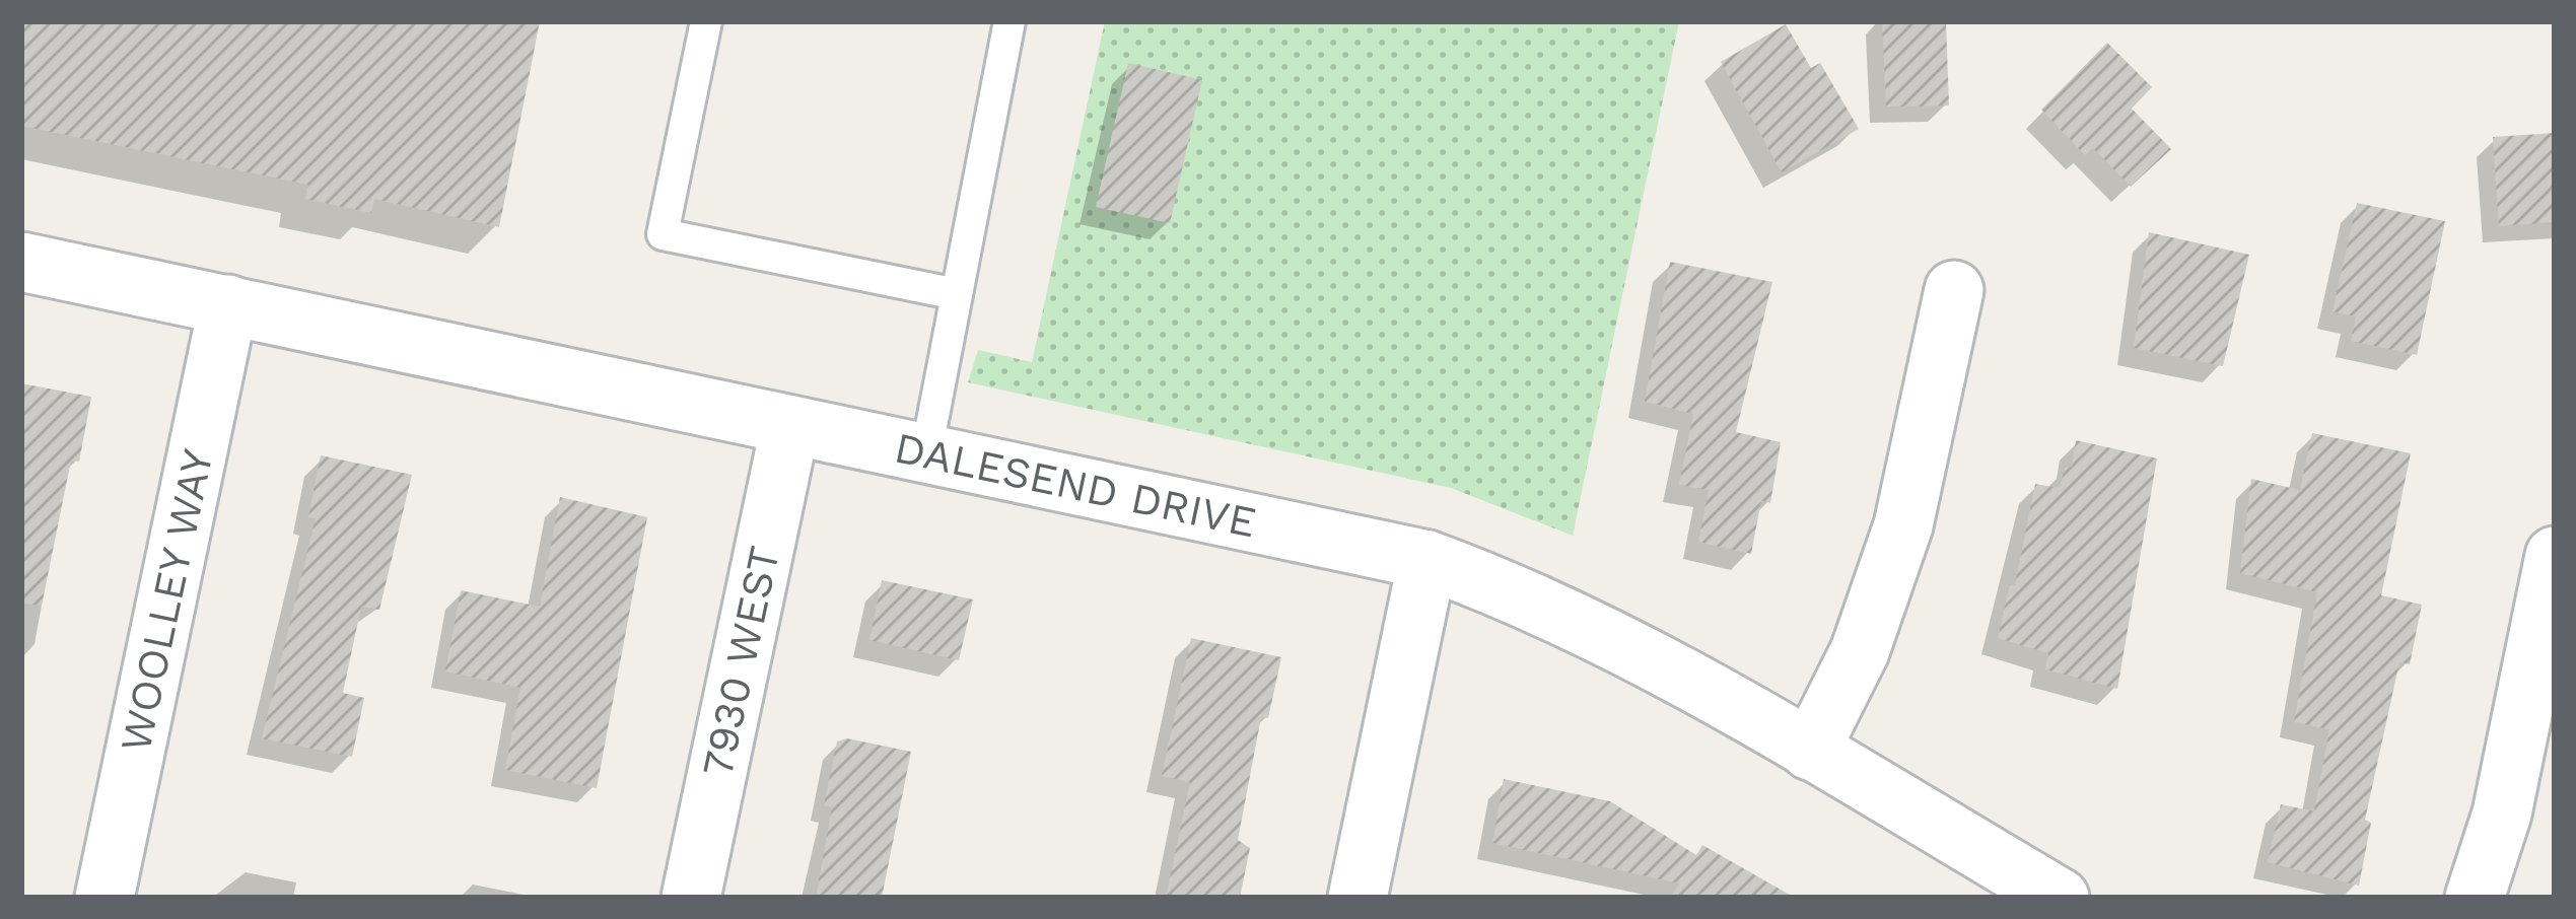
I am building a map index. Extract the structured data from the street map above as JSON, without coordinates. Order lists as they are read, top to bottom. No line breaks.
{"streets":{"street":["DALESEND DRIVE","WOOLLEY WAY","7930 WEST"]},"crossings":[["DALESEND DRIVE","WOOLLEY WAY"],["DALESEND DRIVE","7930 WEST"]]}
